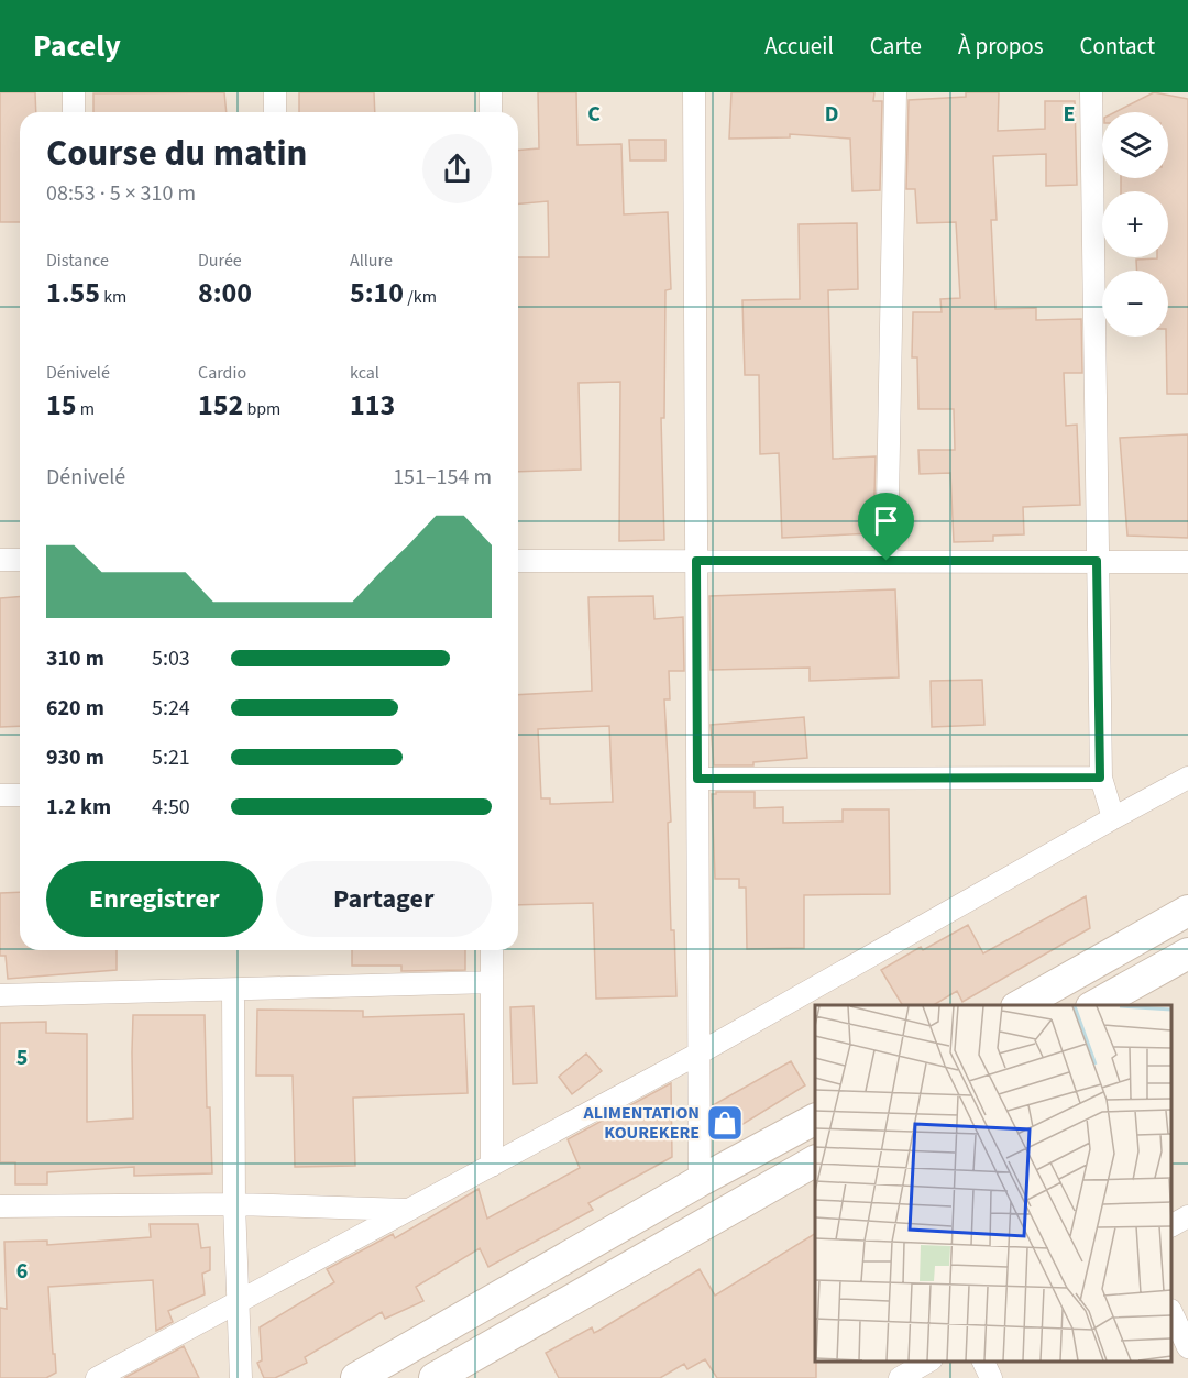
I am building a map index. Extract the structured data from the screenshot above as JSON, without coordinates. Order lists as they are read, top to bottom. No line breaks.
{"places":{"shop":["ALIMENTATION KOUREKERE"]},"page":{"header":"Pacely","nav":["Accueil","Carte","À propos","Contact"],"map_buttons":["+","−"],"heading":["Course du matin","08:53 · 5 × 310 m"],"stats":[["Distance","1.55 km"],["Durée","8:00"],["Allure","5:10 /km"],["Dénivelé","15 m"],["Cardio","152 bpm"],["kcal","113"]],"chart":["Dénivelé","151–154 m"],"list":[{"name":"310 m","note":"5:03"},{"name":"620 m","note":"5:24"},{"name":"930 m","note":"5:21"},{"name":"1.2 km","note":"4:50"}],"buttons":["Enregistrer","Partager"]},"grid":{"columns":["C","D","E"],"rows":["5","6"]}}
